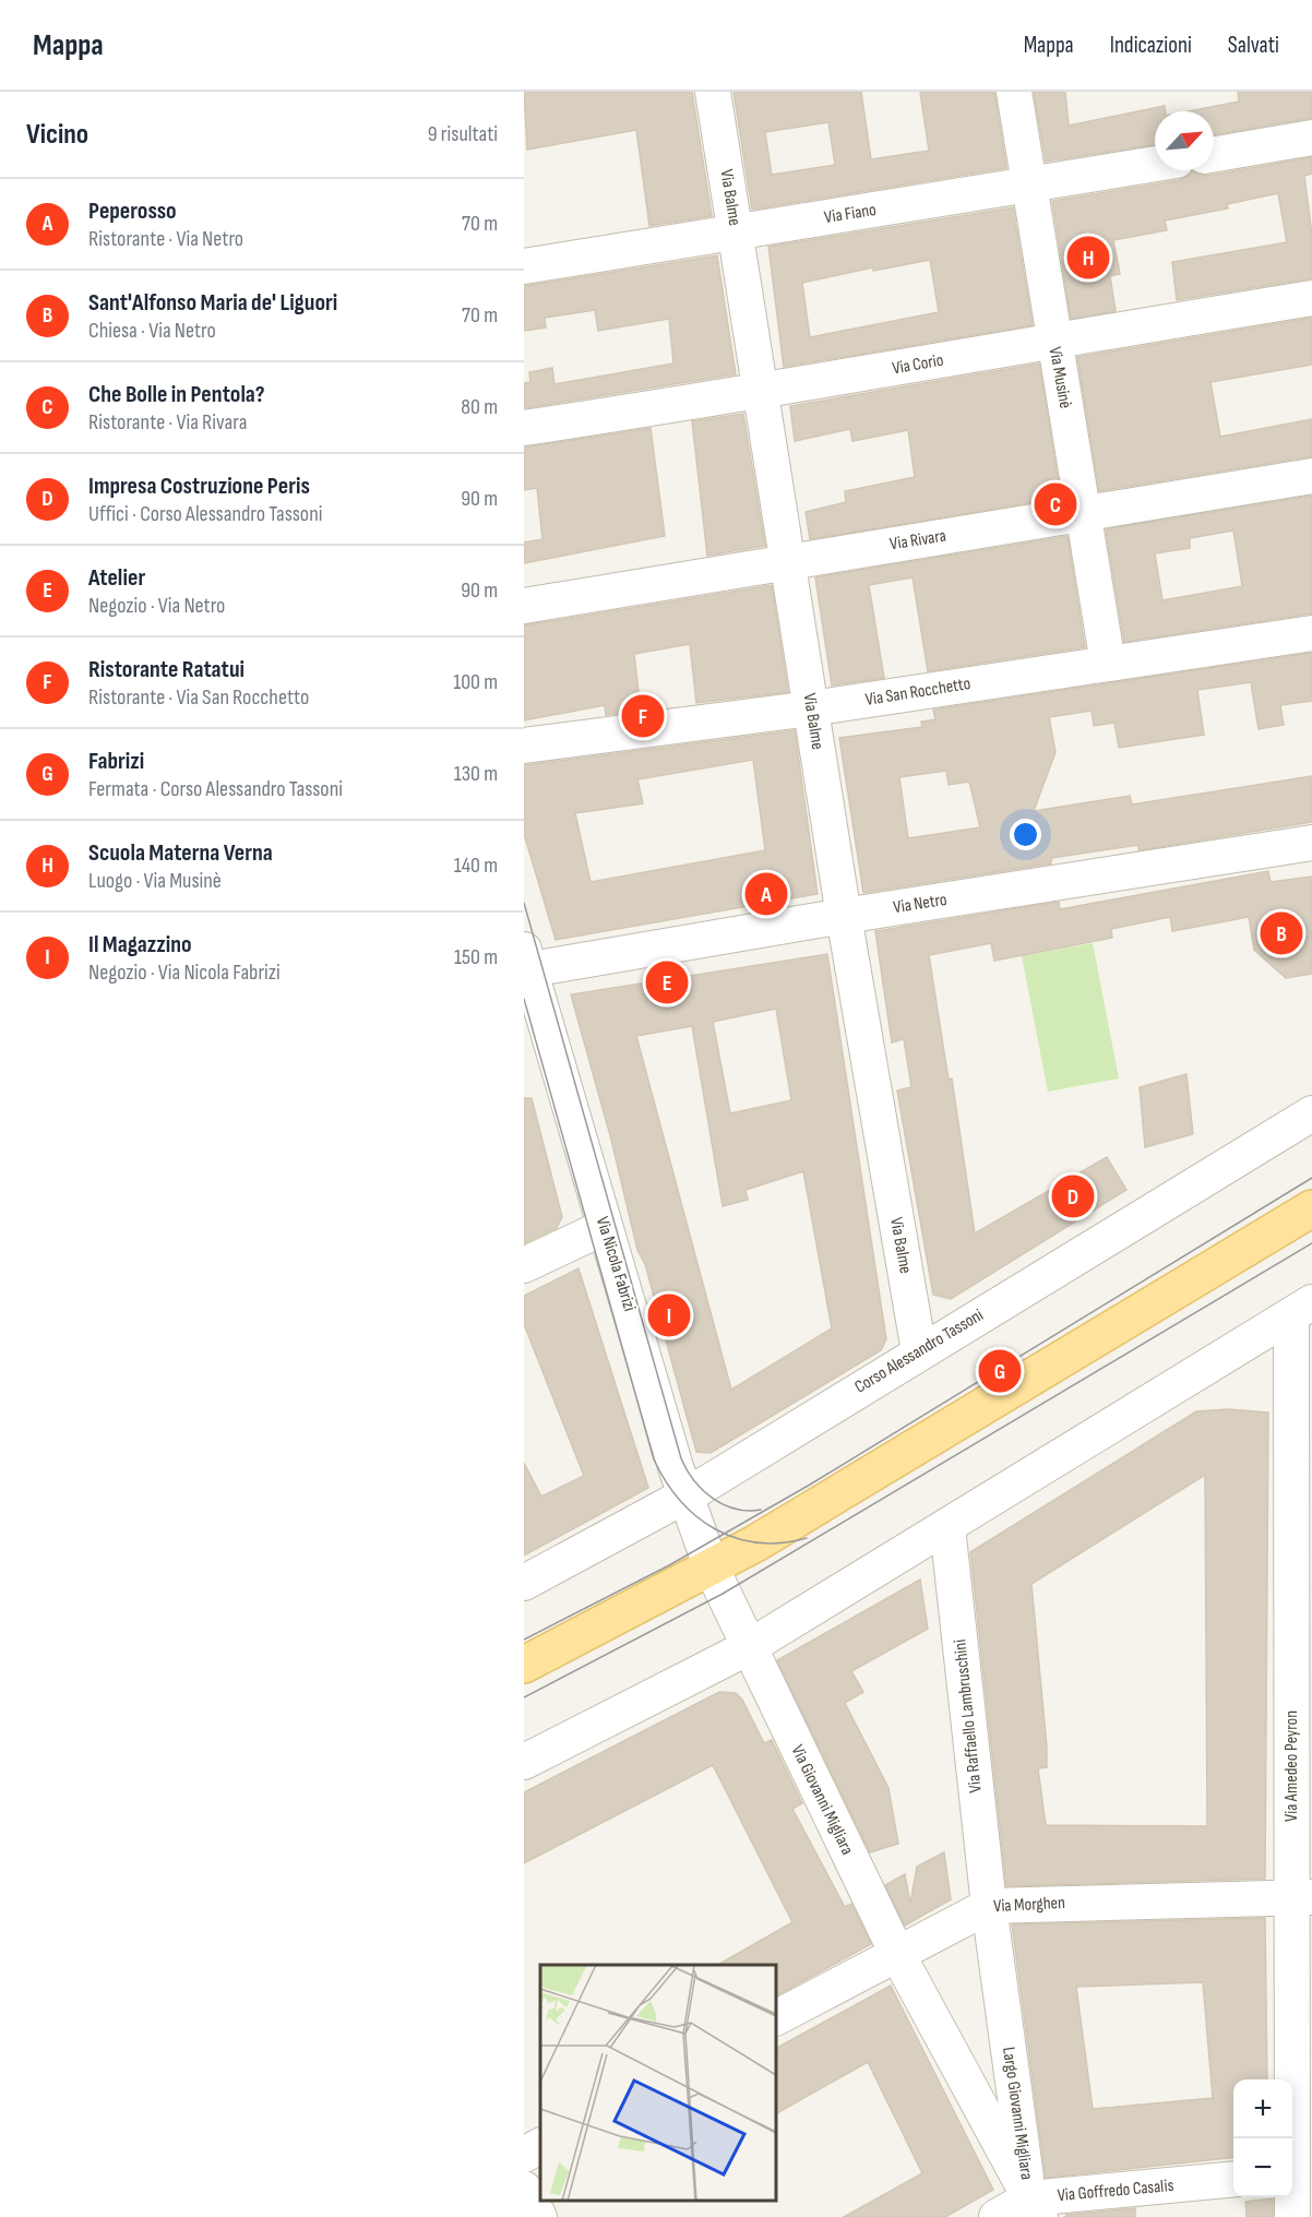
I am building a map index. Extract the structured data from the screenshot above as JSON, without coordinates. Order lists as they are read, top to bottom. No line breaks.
{"streets":{"street":["Via Balme","Via Fiano","Via Corio","Via Musinè","Via Rivara","Via San Rocchetto","Via Netro","Via Nicola Fabrizi","Corso Alessandro Tassoni","Via Raffaello Lambruschini","Via Amedeo Peyron","Via Giovanni Migliara","Via Morghen","Largo Giovanni Migliara","Via Goffredo Casalis"]},"crossings":[["Via Balme","Via Fiano"],["Via Balme","Via Corio"],["Via Balme","Via Rivara"],["Via Balme","Via San Rocchetto"],["Via Balme","Via Netro"],["Via Balme","Corso Alessandro Tassoni"],["Via Fiano","Via Musinè"],["Via Corio","Via Musinè"],["Via Musinè","Via Rivara"],["Via Musinè","Via San Rocchetto"],["Via Netro","Via Nicola Fabrizi"],["Via Nicola Fabrizi","Corso Alessandro Tassoni"],["Via Nicola Fabrizi","Via Giovanni Migliara"],["Via Raffaello Lambruschini","Via Morghen"],["Via Raffaello Lambruschini","Largo Giovanni Migliara"],["Via Amedeo Peyron","Via Morghen"],["Via Giovanni Migliara","Via Morghen"],["Via Giovanni Migliara","Largo Giovanni Migliara"],["Via Morghen","Largo Giovanni Migliara"],["Largo Giovanni Migliara","Via Goffredo Casalis"]],"north":"top right","page":{"header":"Mappa","nav":["Mappa","Indicazioni","Salvati"],"heading":["Vicino","9 risultati"],"list":[{"mark":"A","name":"Peperosso","note":"Ristorante · Via Netro","value":"70 m"},{"mark":"B","name":"Sant'Alfonso Maria de' Liguori","note":"Chiesa · Via Netro","value":"70 m"},{"mark":"C","name":"Che Bolle in Pentola?","note":"Ristorante · Via Rivara","value":"80 m"},{"mark":"D","name":"Impresa Costruzione Peris","note":"Uffici · Corso Alessandro Tassoni","value":"90 m"},{"mark":"E","name":"Atelier","note":"Negozio · Via Netro","value":"90 m"},{"mark":"F","name":"Ristorante Ratatui","note":"Ristorante · Via San Rocchetto","value":"100 m"},{"mark":"G","name":"Fabrizi","note":"Fermata · Corso Alessandro Tassoni","value":"130 m"},{"mark":"H","name":"Scuola Materna Verna","note":"Luogo · Via Musinè","value":"140 m"},{"mark":"I","name":"Il Magazzino","note":"Negozio · Via Nicola Fabrizi","value":"150 m"}],"pins":["H","C","F","A","B","E","D","I","G"],"map_buttons":["+","−"]}}
